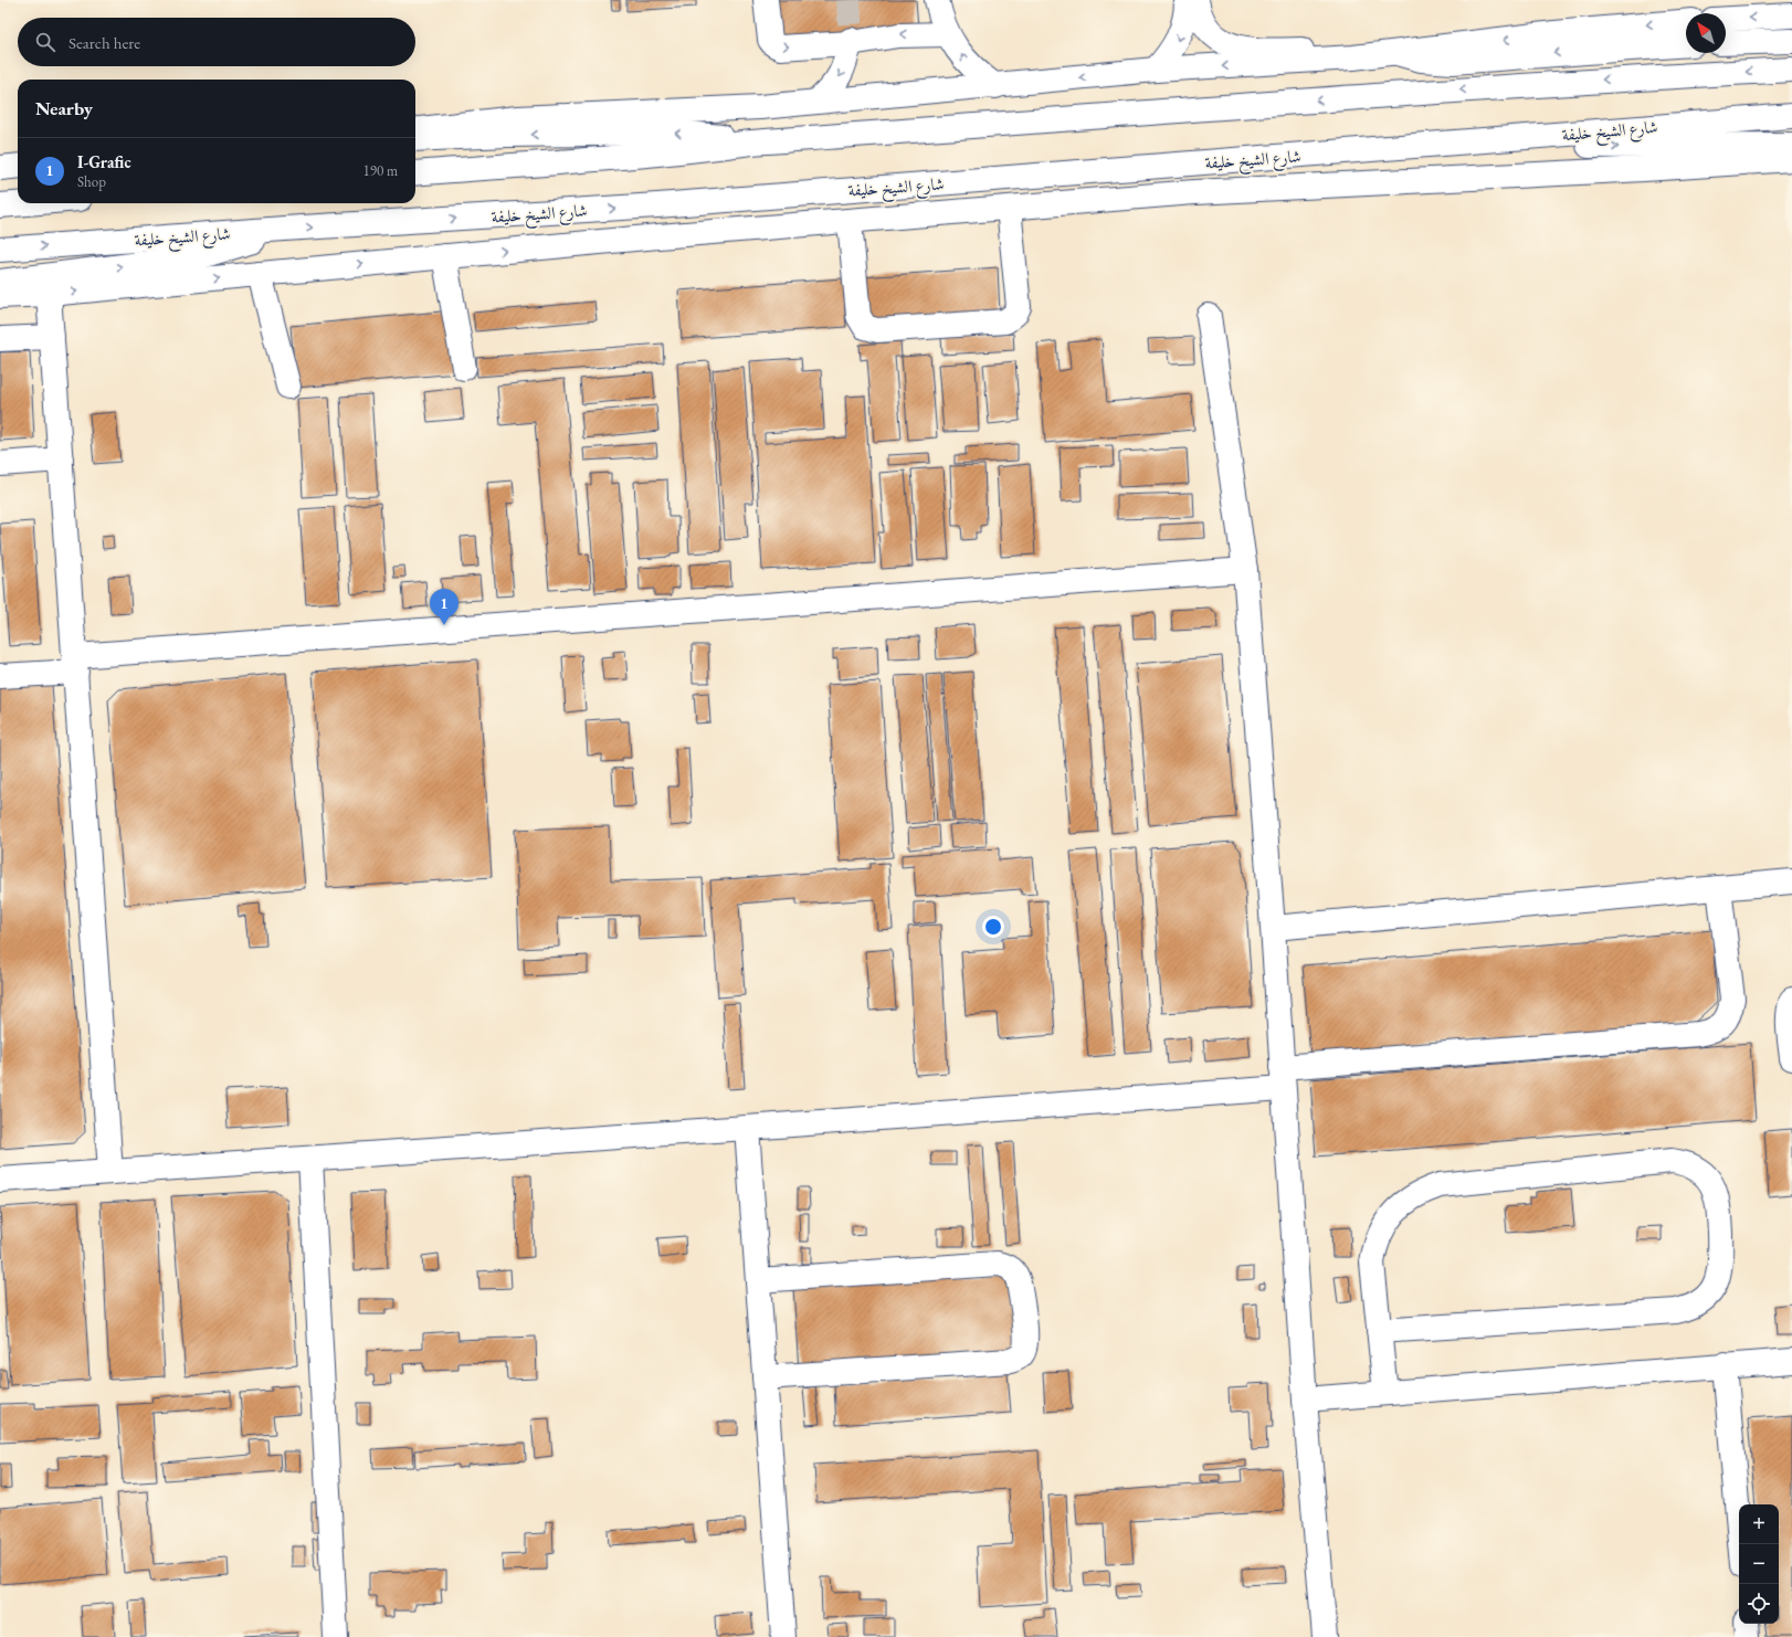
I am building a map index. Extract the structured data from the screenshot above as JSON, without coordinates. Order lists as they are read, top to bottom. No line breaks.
{"streets":{"main road":["شارع الشيخ خليفة"]},"north":"top left","page":{"search":"Search here","heading":"Nearby","list":[{"mark":"1","name":"I-Grafic","note":"Shop","value":"190 m"}],"pins":"1","map_buttons":["+","−"]}}
